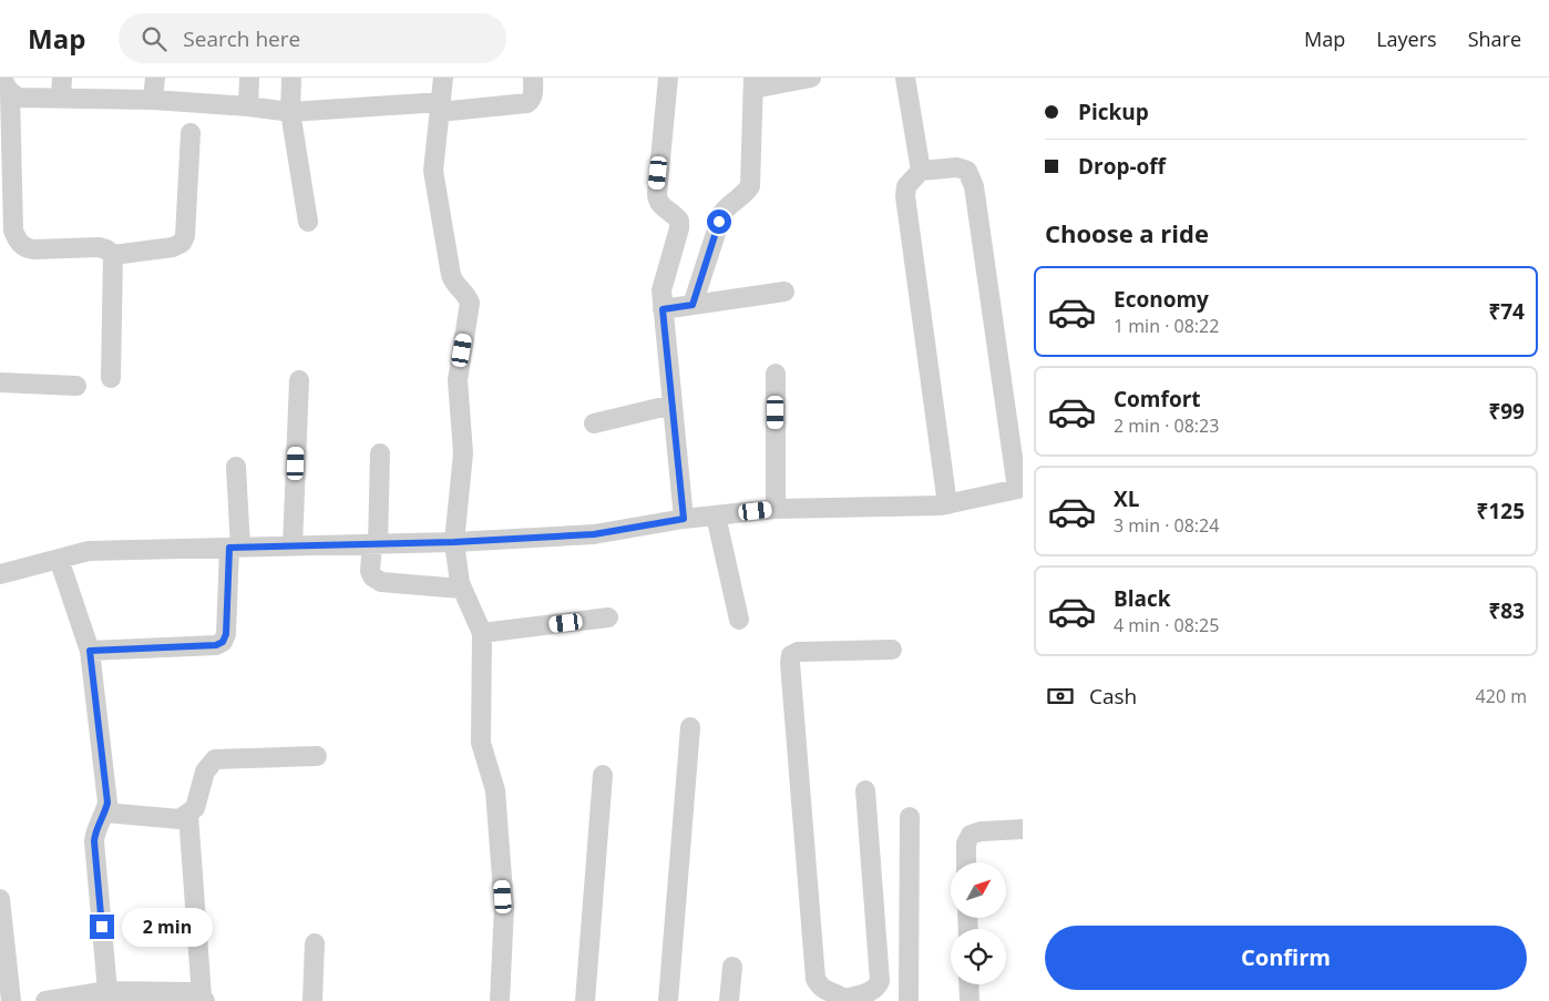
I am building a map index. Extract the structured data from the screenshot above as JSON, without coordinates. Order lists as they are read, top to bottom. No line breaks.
{"north":"top right","page":{"header":"Map","search":"Search here","nav":["Map","Layers","Share"],"banner":["Pickup","Drop-off"],"heading":"Choose a ride","list":[{"name":"Economy","note":"1 min · 08:22","value":"₹74"},{"name":"Comfort","note":"2 min · 08:23","value":"₹99"},{"name":"XL","note":"3 min · 08:24","value":"₹125"},{"name":"Black","note":"4 min · 08:25","value":"₹83"}],"pay":["Cash","420 m"],"bubble":"2 min","buttons":"Confirm"}}
